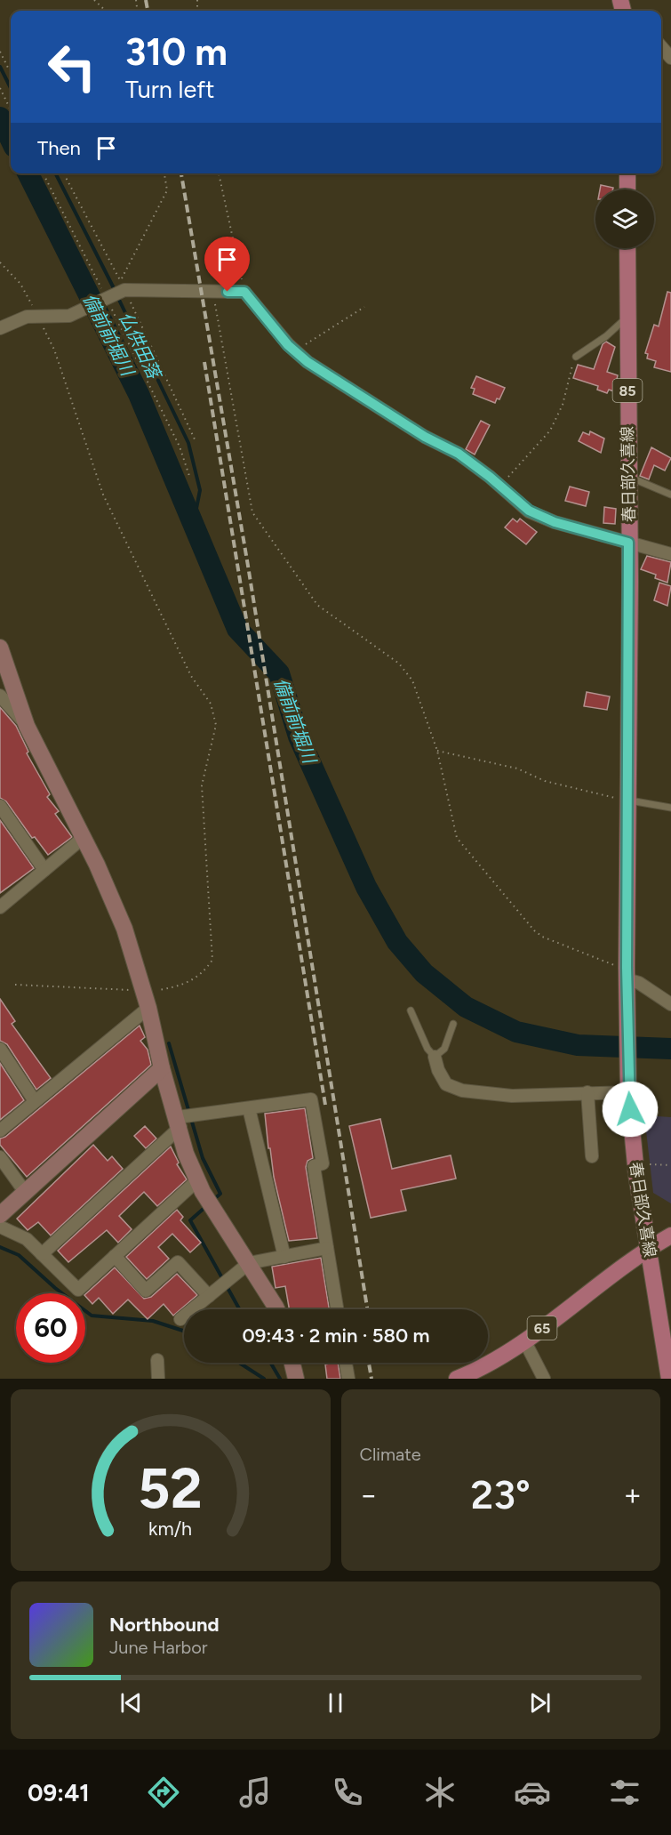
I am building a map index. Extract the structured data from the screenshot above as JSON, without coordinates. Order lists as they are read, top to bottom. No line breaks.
{"streets":{"main road":["85","春日部久喜線","65"]},"crossings":[["春日部久喜線","65"]],"water":["備前前堀川","仏供田落"],"page":{"turn":["310 m","Turn left"],"then":"Then","limit":"60","trip":"09:43 · 2 min · 580 m","tile":"Climate","heat":["−","23°","+"],"song":["Northbound","June Harbor"],"tabs":"09:41","gauge":["52","km/h"]}}
